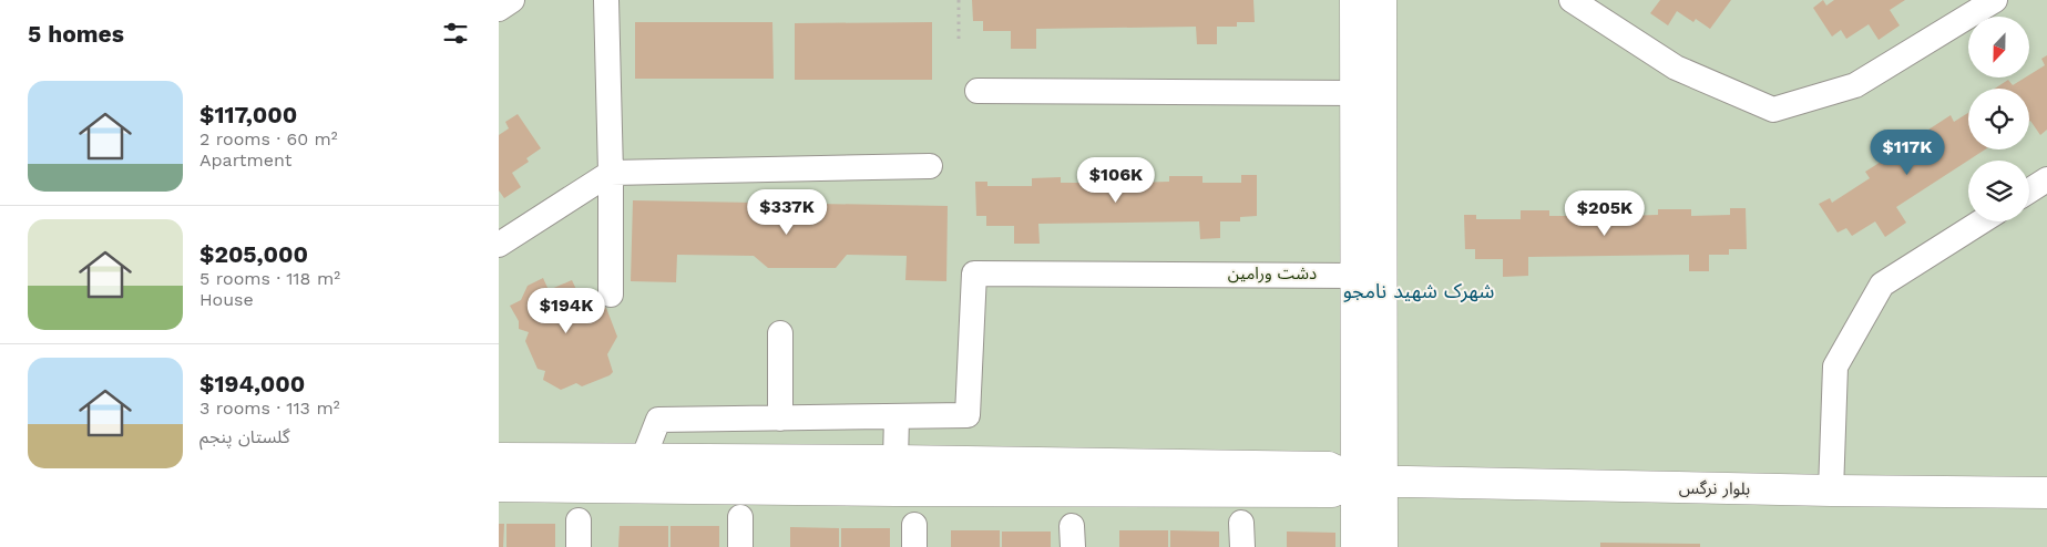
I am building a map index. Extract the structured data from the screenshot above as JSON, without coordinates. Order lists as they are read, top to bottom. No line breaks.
{"streets":{"street":["بلوار نرگس"]},"districts":["شهرک شهید نامجو"],"parks":["دشت ورامین"],"north":"bottom","page":{"heading":"5 homes","list":[{"name":"$117,000","note":"2 rooms · 60 m² · Apartment"},{"name":"$205,000","note":"5 rooms · 118 m² · House"},{"name":"$194,000","note":"3 rooms · 113 m² · گلستان پنجم"}],"price":["$117K","$106K","$337K","$205K","$194K"]}}
